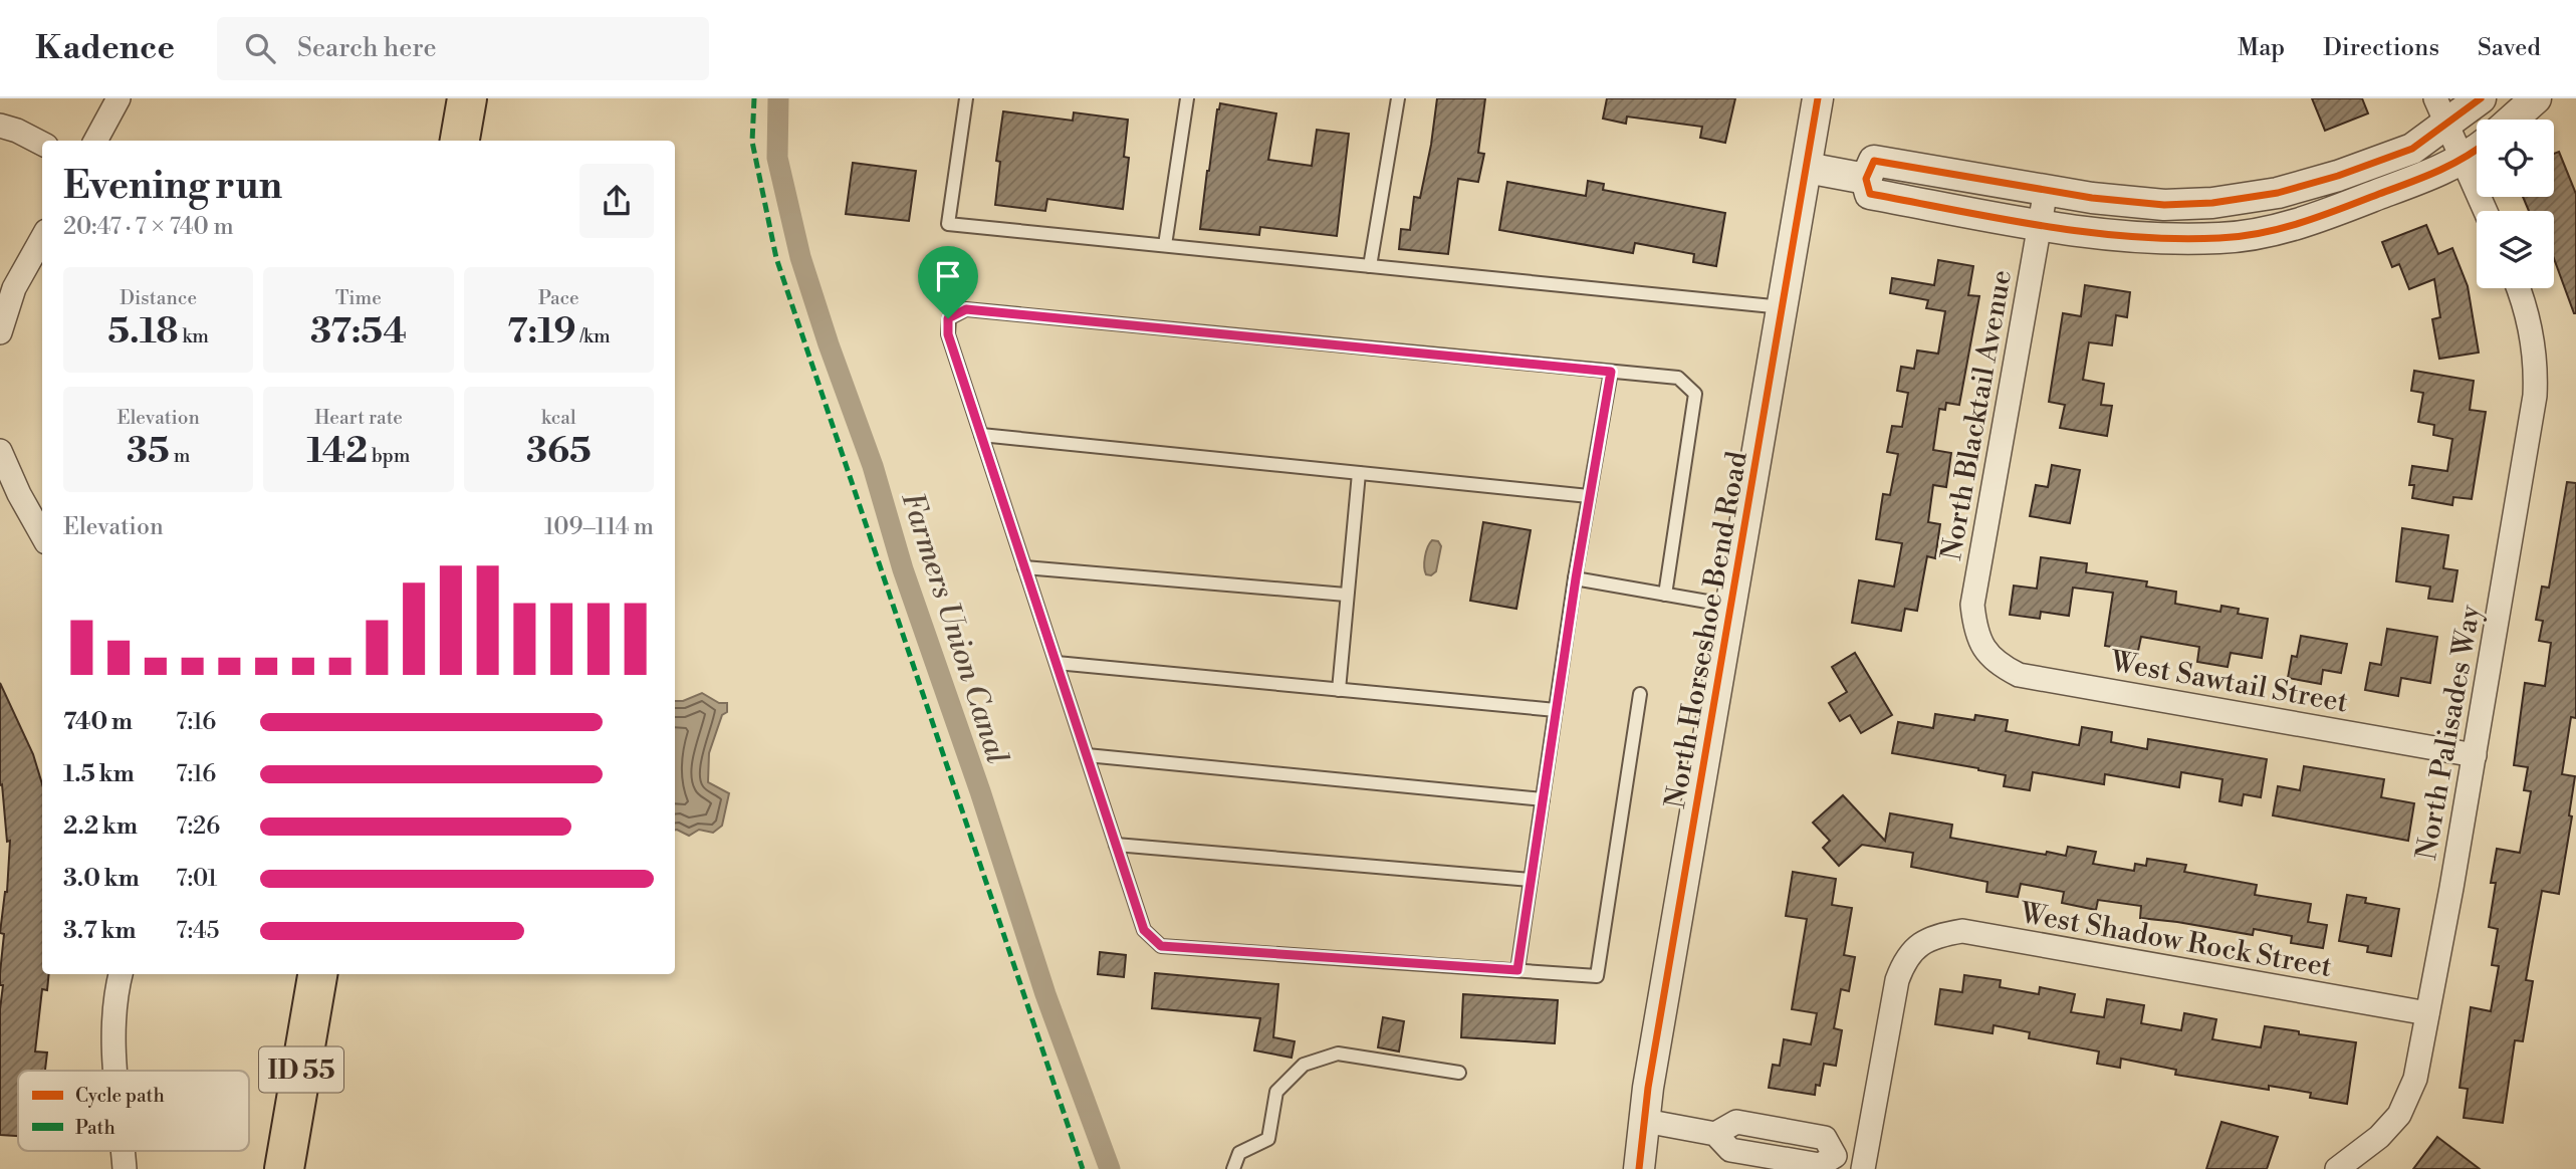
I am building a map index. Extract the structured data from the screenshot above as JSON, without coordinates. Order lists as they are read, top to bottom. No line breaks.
{"streets":{"highway":["ID 55"],"street":["North Blacktail Avenue","North Horseshoe Bend Road","West Sawtail Street","North Palisades Way","West Shadow Rock Street"]},"crossings":[["North Blacktail Avenue","West Sawtail Street"],["West Sawtail Street","North Palisades Way"],["North Palisades Way","West Shadow Rock Street"]],"water":["Farmers Union Canal"],"legend":["Cycle path","Path"],"page":{"header":"Kadence","search":"Search here","nav":["Map","Directions","Saved"],"heading":["Evening run","20:47 · 7 × 740 m"],"stats":[["Distance","5.18 km"],["Time","37:54"],["Pace","7:19 /km"],["Elevation","35 m"],["Heart rate","142 bpm"],["kcal","365"]],"chart":["Elevation","109–114 m"],"list":[{"name":"740 m","note":"7:16"},{"name":"1.5 km","note":"7:16"},{"name":"2.2 km","note":"7:26"},{"name":"3.0 km","note":"7:01"},{"name":"3.7 km","note":"7:45"}]}}
